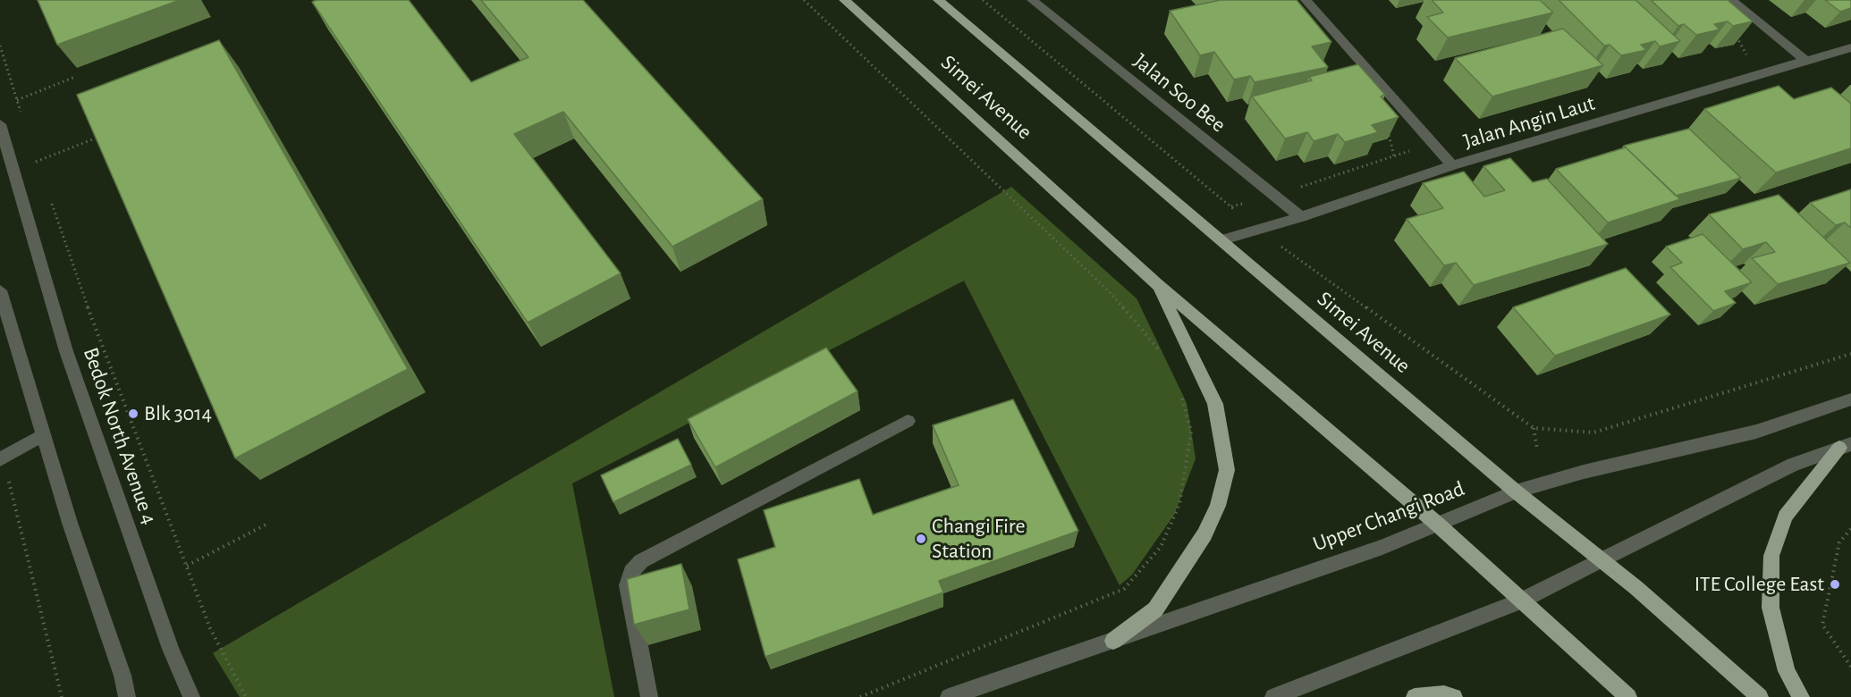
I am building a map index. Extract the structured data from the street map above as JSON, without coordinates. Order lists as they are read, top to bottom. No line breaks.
{"streets":{"main road":["Simei Avenue"],"street":["Jalan Soo Bee","Jalan Angin Laut","Bedok North Avenue 4","Upper Changi Road"]},"crossings":[["Jalan Soo Bee","Jalan Angin Laut"],["Simei Avenue","Jalan Angin Laut"],["Simei Avenue","Upper Changi Road"]],"places":["Blk 3014","Changi Fire Station","ITE College East"]}
